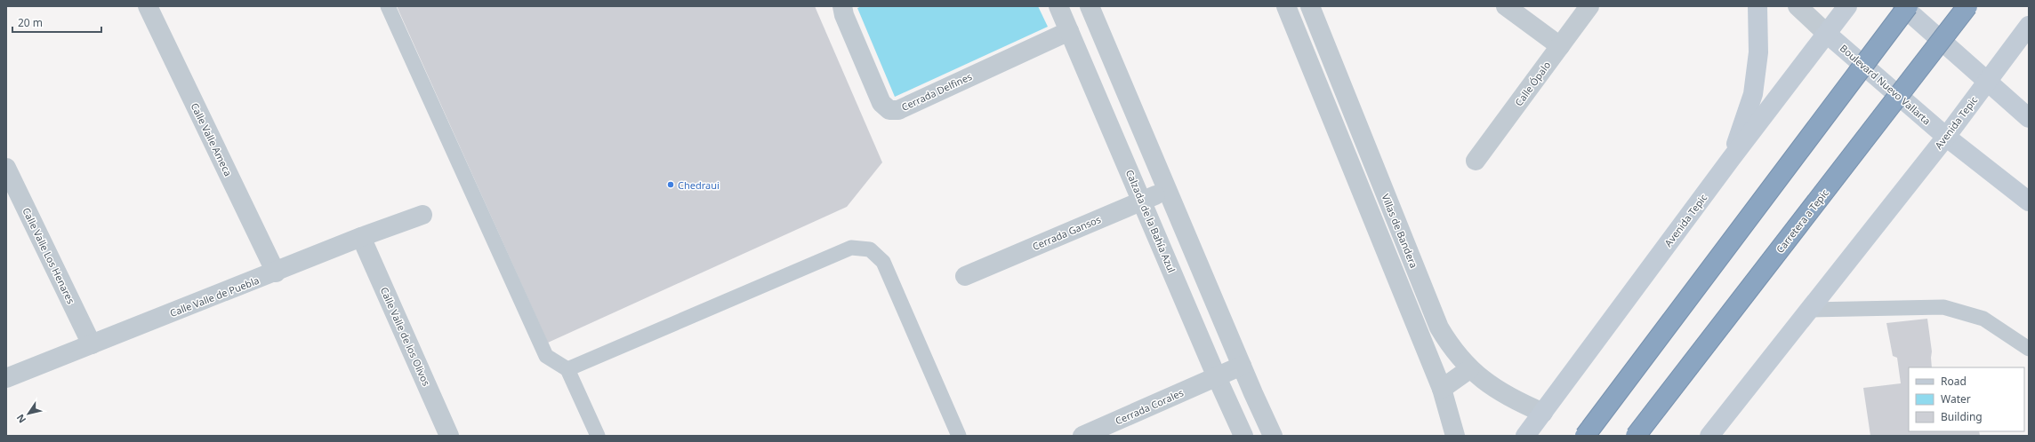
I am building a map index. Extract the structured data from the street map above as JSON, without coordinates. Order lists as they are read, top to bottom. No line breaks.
{"streets":{"highway":["Carretera a Tepic"],"main road":["Boulevard Nuevo Vallarta","Avenida Tepic"],"street":["Calle Ópalo","Cerrada Delfines","Calle Valle Ameca","Calzada de la Bahía Azul","Villas de Bandera","Cerrada Gansos","Calle Valle Los Henares","Calle Valle de Puebla","Calle Valle de los Olivos","Cerrada Corales"]},"crossings":[["Boulevard Nuevo Vallarta","Avenida Tepic"],["Cerrada Delfines","Calzada de la Bahía Azul"],["Avenida Tepic","Villas de Bandera"],["Calle Valle Ameca","Calle Valle de Puebla"],["Calzada de la Bahía Azul","Cerrada Gansos"],["Calzada de la Bahía Azul","Cerrada Corales"],["Calle Valle Los Henares","Calle Valle de Puebla"],["Calle Valle de Puebla","Calle Valle de los Olivos"]],"places":["Chedraui"],"legend":["Road","Water","Building"],"scale_bar":"20 m","north":"bottom left"}
